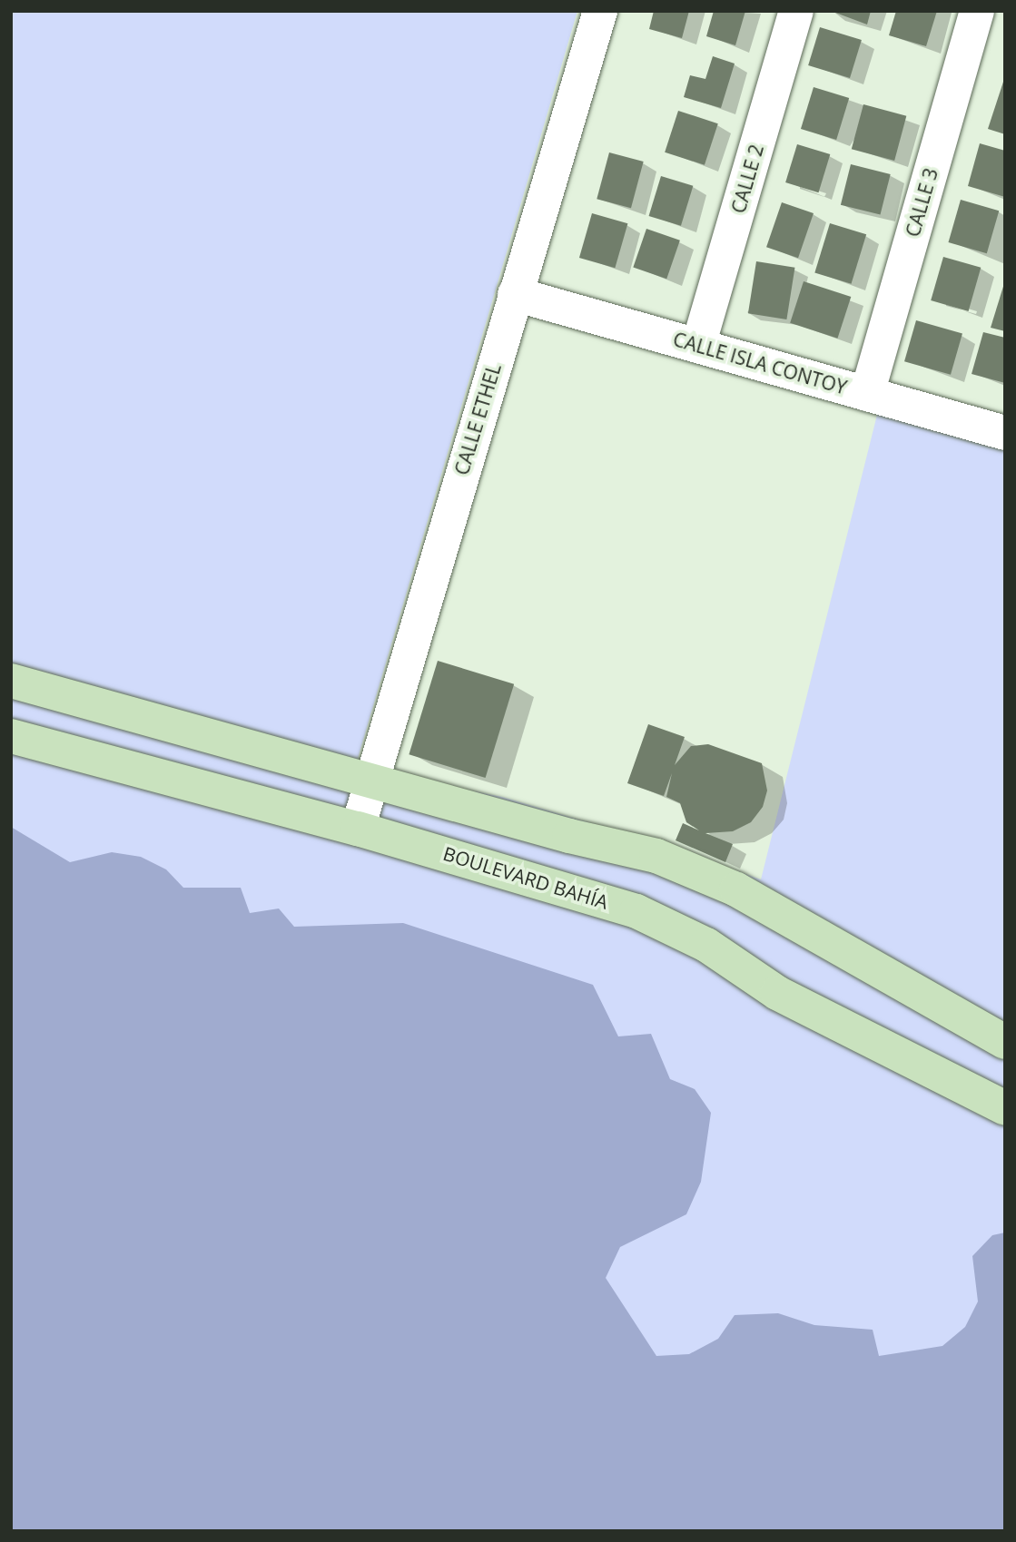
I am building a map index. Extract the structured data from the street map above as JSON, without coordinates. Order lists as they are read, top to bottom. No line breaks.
{"streets":{"main road":["BOULEVARD BAHÍA"],"street":["CALLE 2","CALLE 3","CALLE ISLA CONTOY","CALLE ETHEL"]},"crossings":[["CALLE 2","CALLE ISLA CONTOY"],["CALLE 3","CALLE ISLA CONTOY"],["CALLE ISLA CONTOY","CALLE ETHEL"],["CALLE ETHEL","BOULEVARD BAHÍA"]]}
